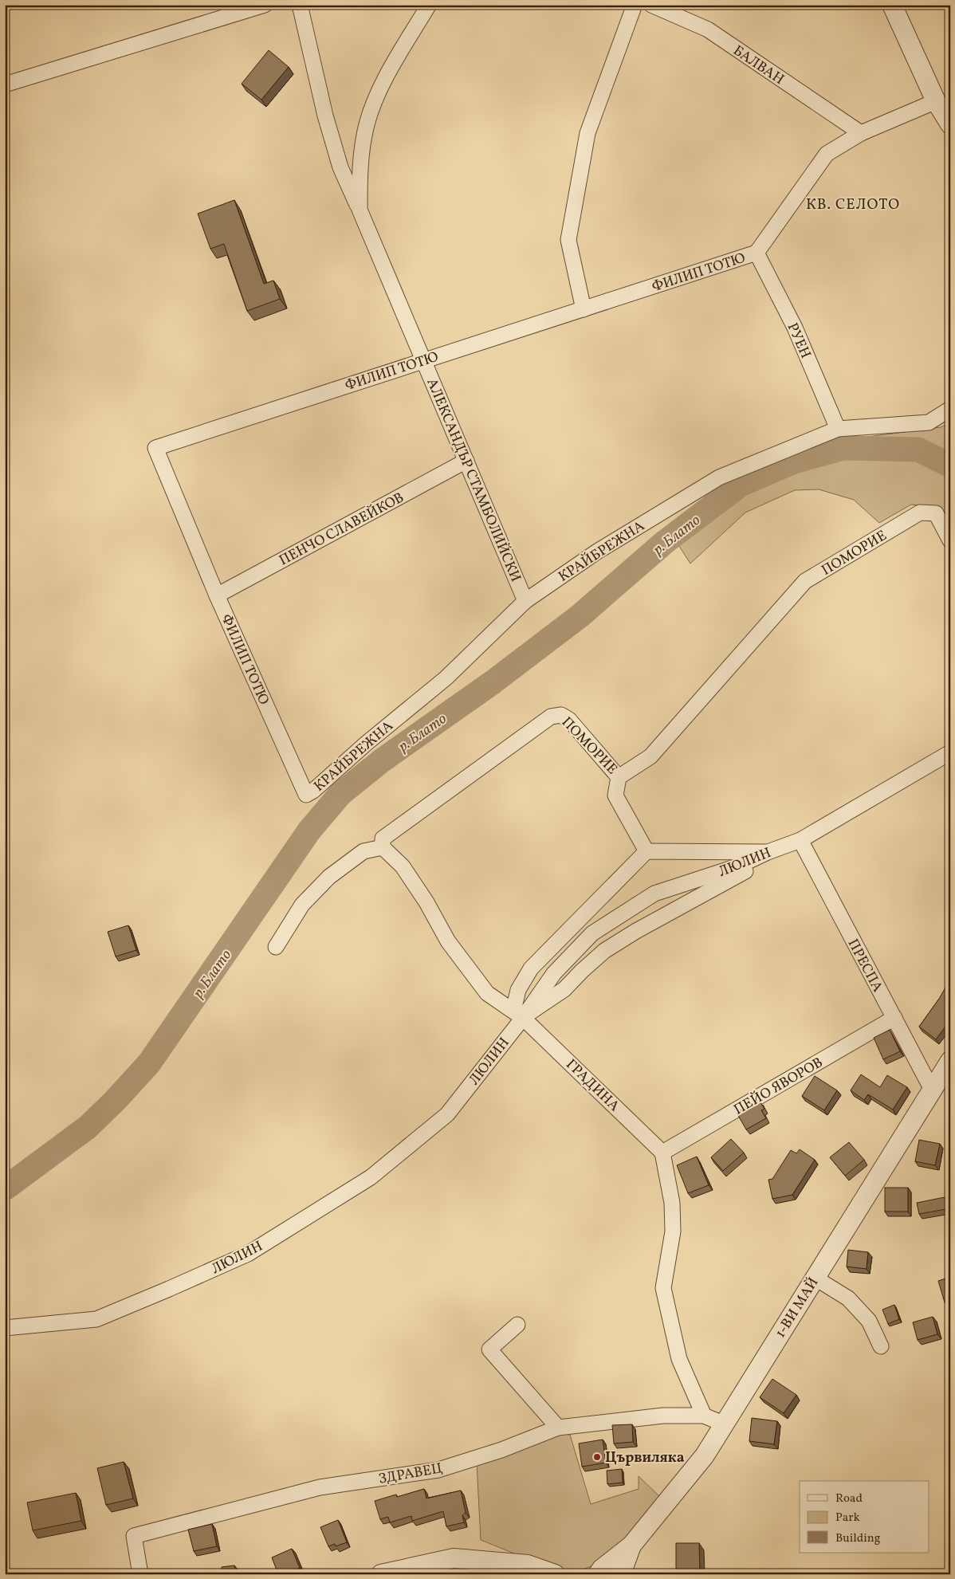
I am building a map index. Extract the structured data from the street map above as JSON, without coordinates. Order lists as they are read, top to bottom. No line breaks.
{"streets":{"street":["БАЛВАН","ФИЛИП ТОТЮ","РУЕН","АЛЕКСАНДЪР СТАМБОЛИЙСКИ","ПЕНЧО СЛАВЕЙКОВ","КРАЙБРЕЖНА","ПОМОРИЕ","ЛЮЛИН","ПРЕСПА","ГРАДИНА","ПЕЙО ЯВОРОВ","1-ВИ МАЙ","ЗДРАВЕЦ"]},"crossings":[["БАЛВАН","ФИЛИП ТОТЮ"],["ФИЛИП ТОТЮ","РУЕН"],["ФИЛИП ТОТЮ","АЛЕКСАНДЪР СТАМБОЛИЙСКИ"],["ФИЛИП ТОТЮ","ПЕНЧО СЛАВЕЙКОВ"],["ФИЛИП ТОТЮ","КРАЙБРЕЖНА"],["РУЕН","КРАЙБРЕЖНА"],["АЛЕКСАНДЪР СТАМБОЛИЙСКИ","ПЕНЧО СЛАВЕЙКОВ"],["АЛЕКСАНДЪР СТАМБОЛИЙСКИ","КРАЙБРЕЖНА"],["ЛЮЛИН","ПРЕСПА"],["ЛЮЛИН","ГРАДИНА"],["ПРЕСПА","ПЕЙО ЯВОРОВ"],["ПРЕСПА","1-ВИ МАЙ"],["ГРАДИНА","ПЕЙО ЯВОРОВ"],["1-ВИ МАЙ","ЗДРАВЕЦ"]],"districts":["КВ. СЕЛОТО"],"water":["р. Блато"],"places":["Цървиляка"],"legend":["Road","Park","Building"]}
